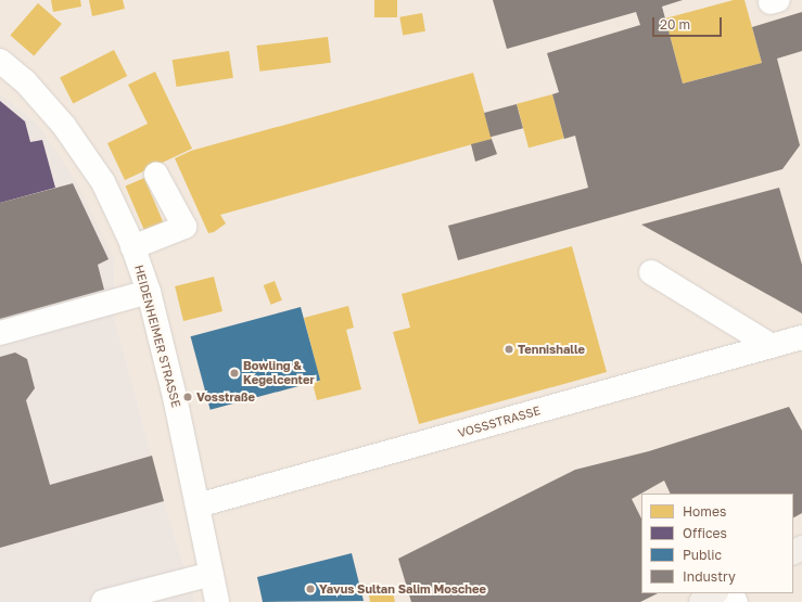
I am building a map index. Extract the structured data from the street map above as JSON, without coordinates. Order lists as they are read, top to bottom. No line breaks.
{"streets":{"street":["HEIDENHEIMER STRASSE","VOSSSTRASSE"]},"crossings":[["HEIDENHEIMER STRASSE","VOSSSTRASSE"]],"places":["Tennishalle","Bowling & Kegelcenter","Vosstraße","Yavus Sultan Salim Moschee"],"legend":["Homes","Offices","Public","Industry"],"scale_bar":"20 m"}
